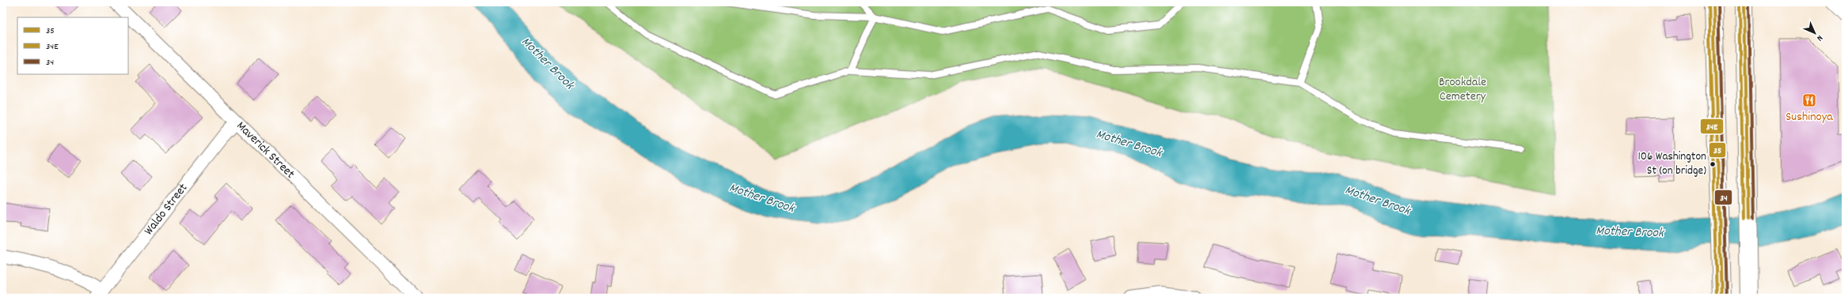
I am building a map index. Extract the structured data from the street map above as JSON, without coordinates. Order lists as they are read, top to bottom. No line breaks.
{"streets":{"street":["Maverick Street","Waldo Street"]},"crossings":[["Maverick Street","Waldo Street"]],"water":["Mother Brook"],"parks":["Brookdale Cemetery"],"places":{"restaurant":["Sushinoya"],"other":["106 Washington St (on bridge)"]},"lines":["transit line 35","transit line 34E","transit line 34"],"legend":["35","34E","34"],"north":"bottom right"}
